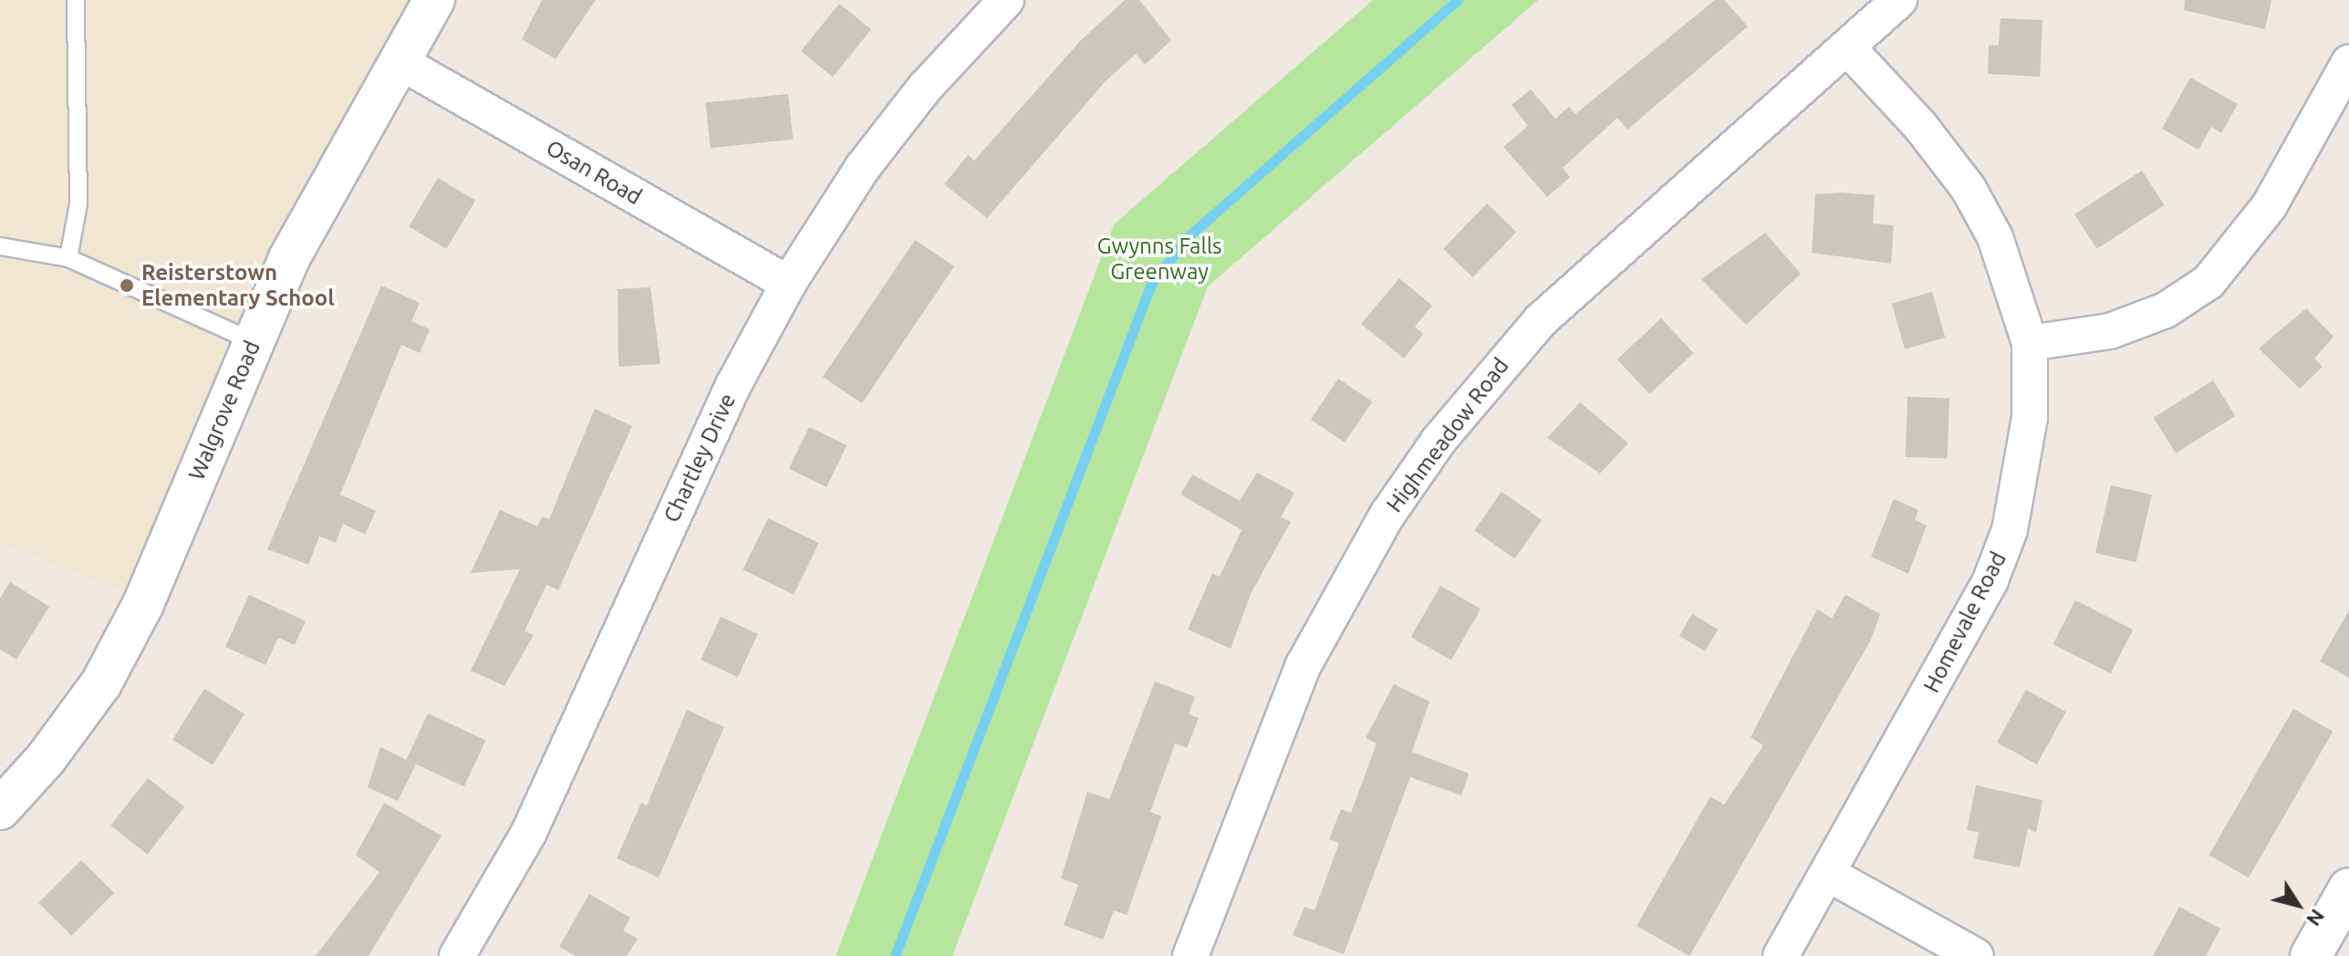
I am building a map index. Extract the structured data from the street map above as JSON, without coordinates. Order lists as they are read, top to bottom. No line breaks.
{"streets":{"street":["Osan Road","Walgrove Road","Highmeadow Road","Chartley Drive","Homevale Road"]},"crossings":[["Osan Road","Walgrove Road"],["Osan Road","Chartley Drive"],["Highmeadow Road","Homevale Road"]],"parks":["Gwynns Falls Greenway"],"places":["Reisterstown Elementary School"],"north":"bottom right"}
